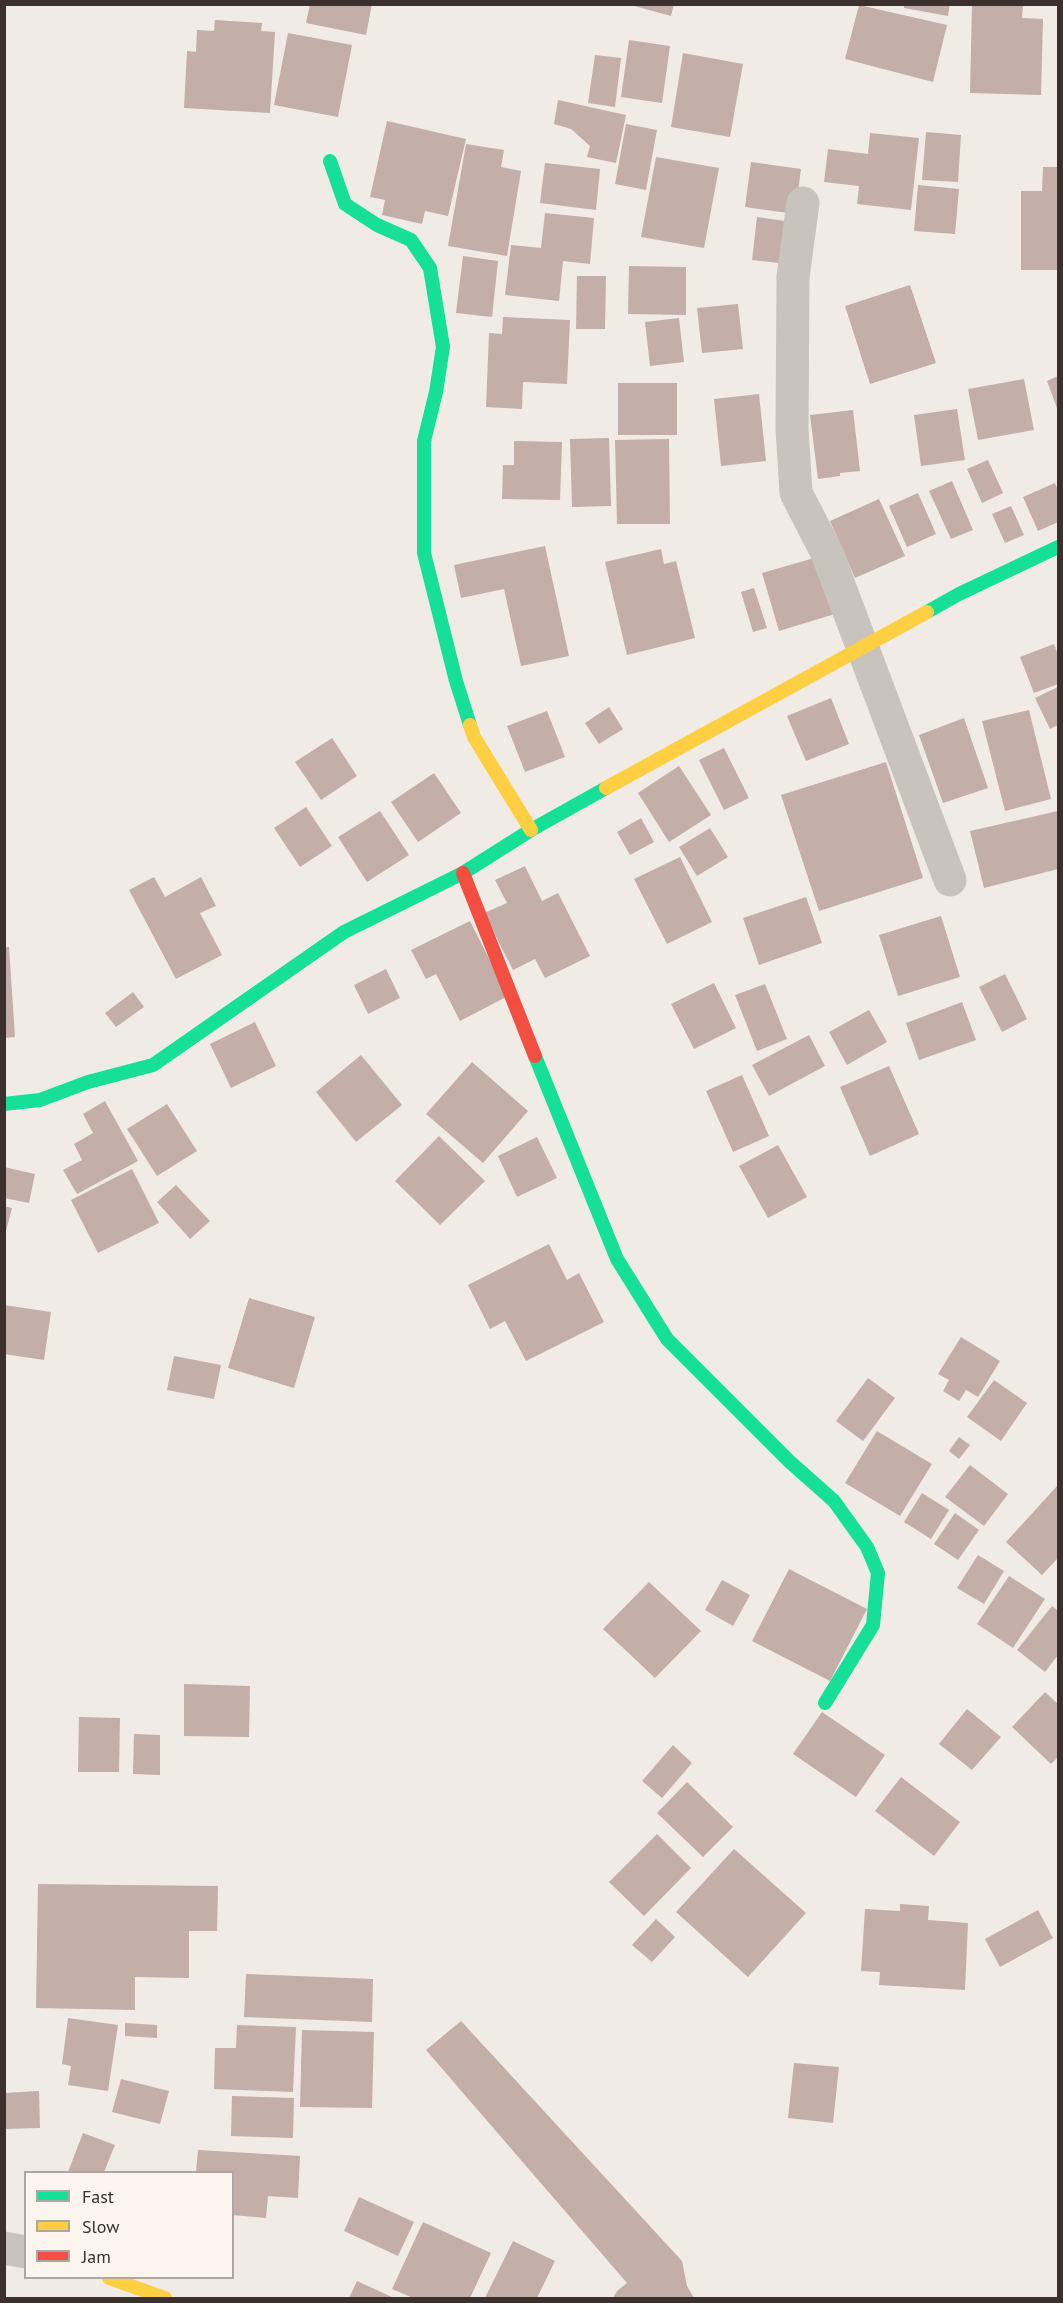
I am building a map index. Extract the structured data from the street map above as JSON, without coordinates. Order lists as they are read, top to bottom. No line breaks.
{"legend":["Fast","Slow","Jam"]}
